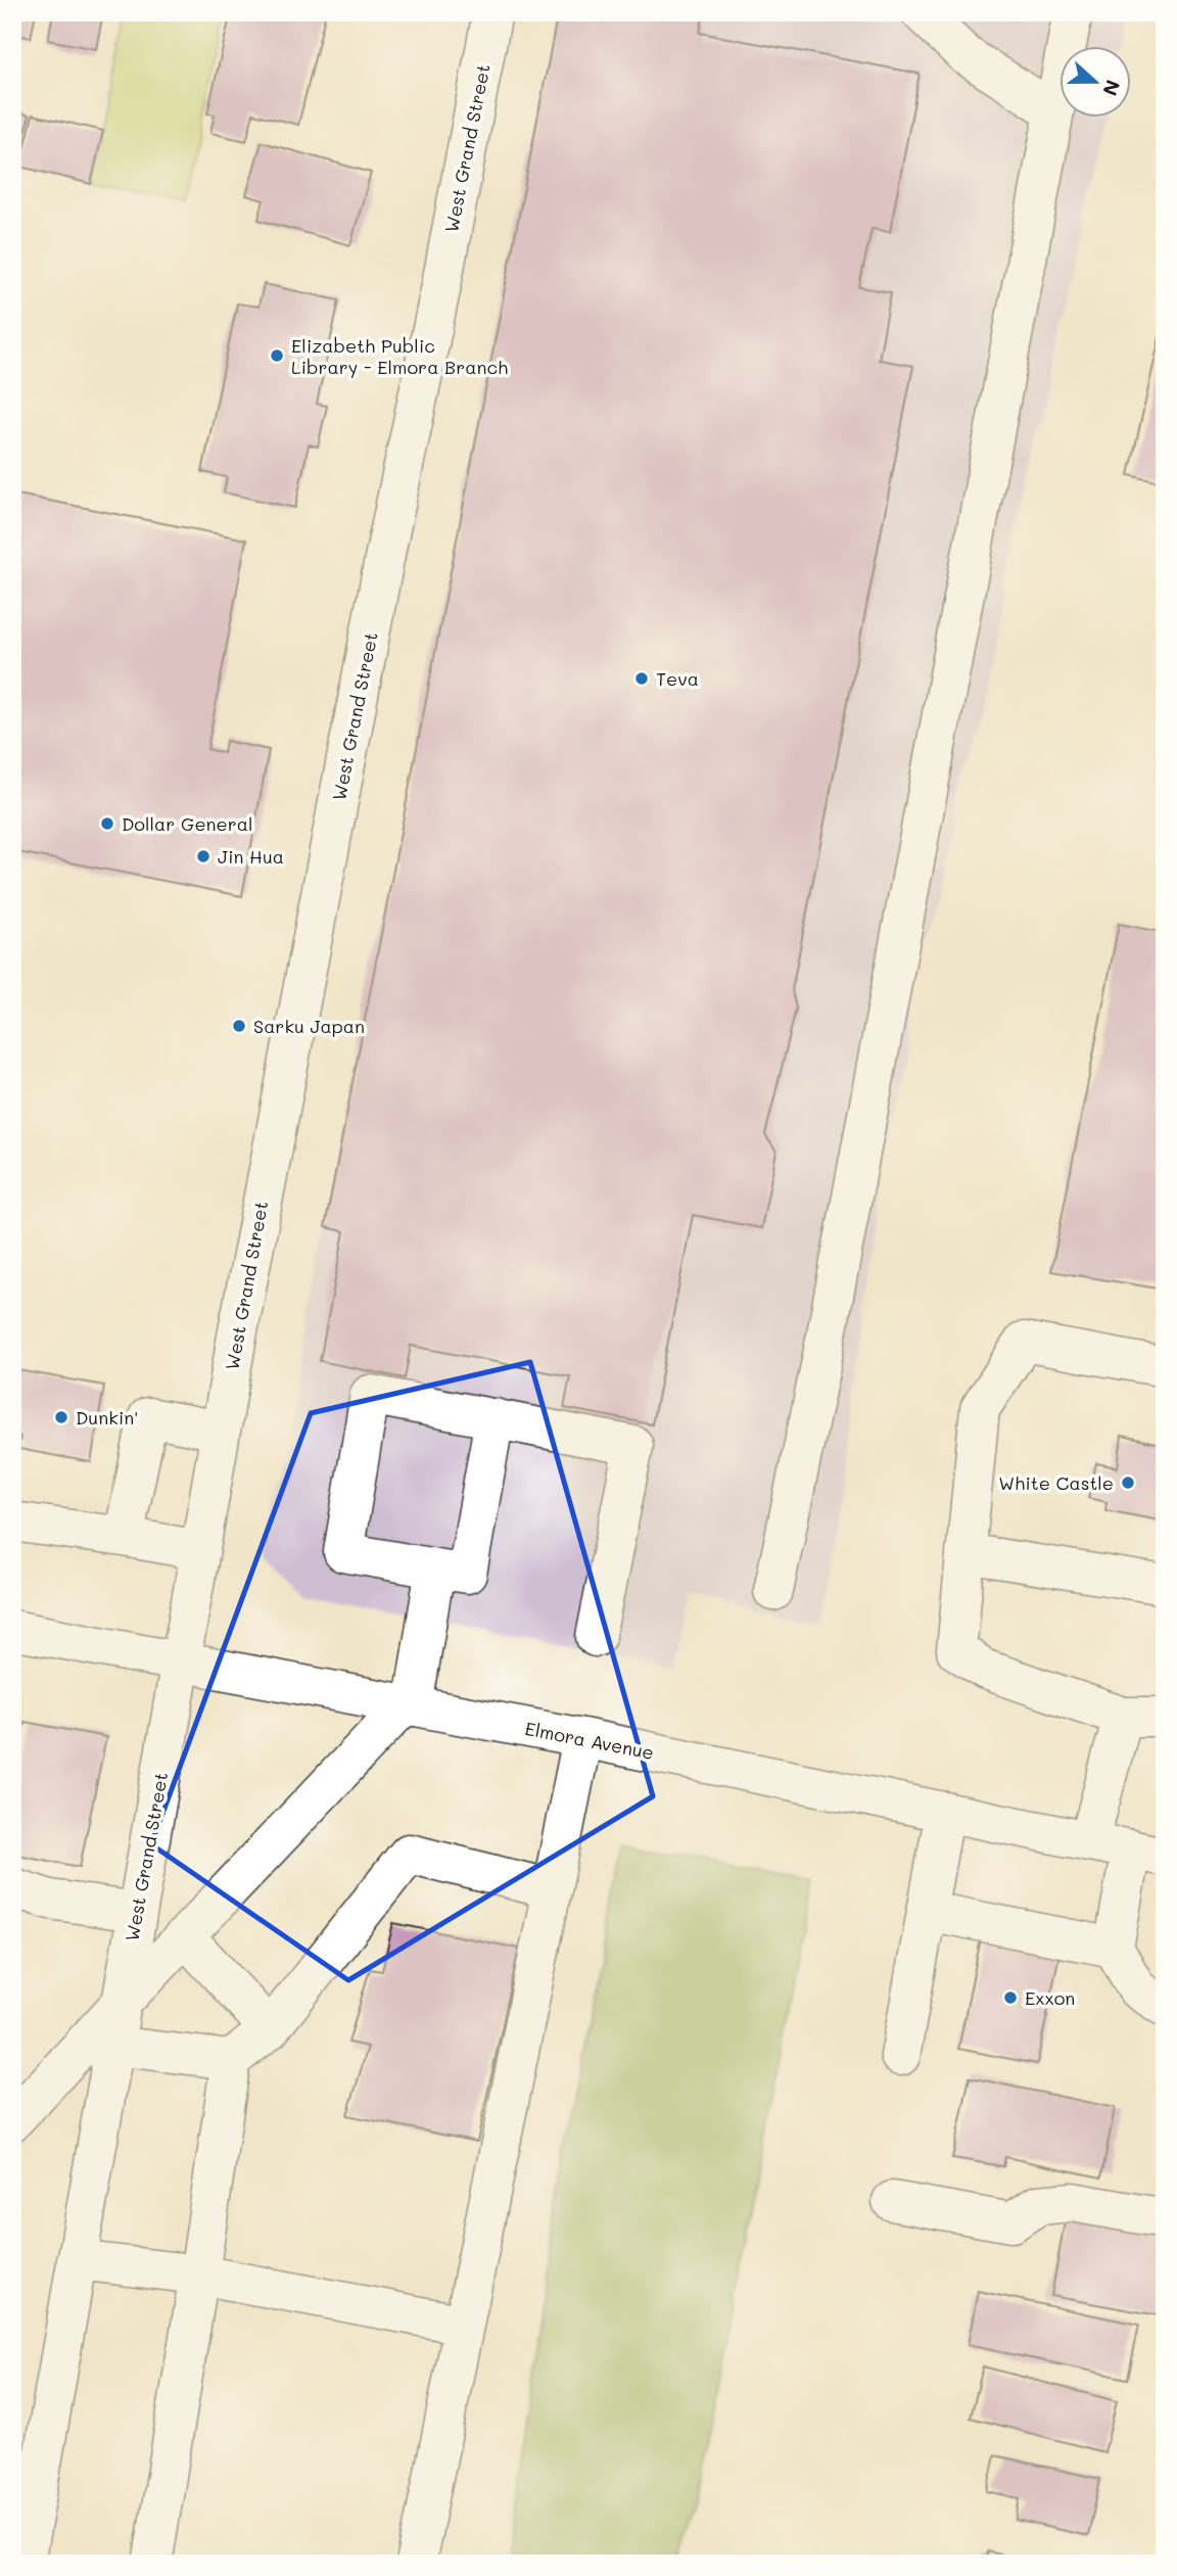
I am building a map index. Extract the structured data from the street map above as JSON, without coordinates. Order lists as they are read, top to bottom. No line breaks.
{"streets":{"street":["West Grand Street","Elmora Avenue"]},"crossings":[["West Grand Street","Elmora Avenue"]],"places":["Elizabeth Public Library - Elmora Branch","Teva","Dollar General","Jin Hua","Sarku Japan","Dunkin'","White Castle","Exxon"],"north":"right"}
